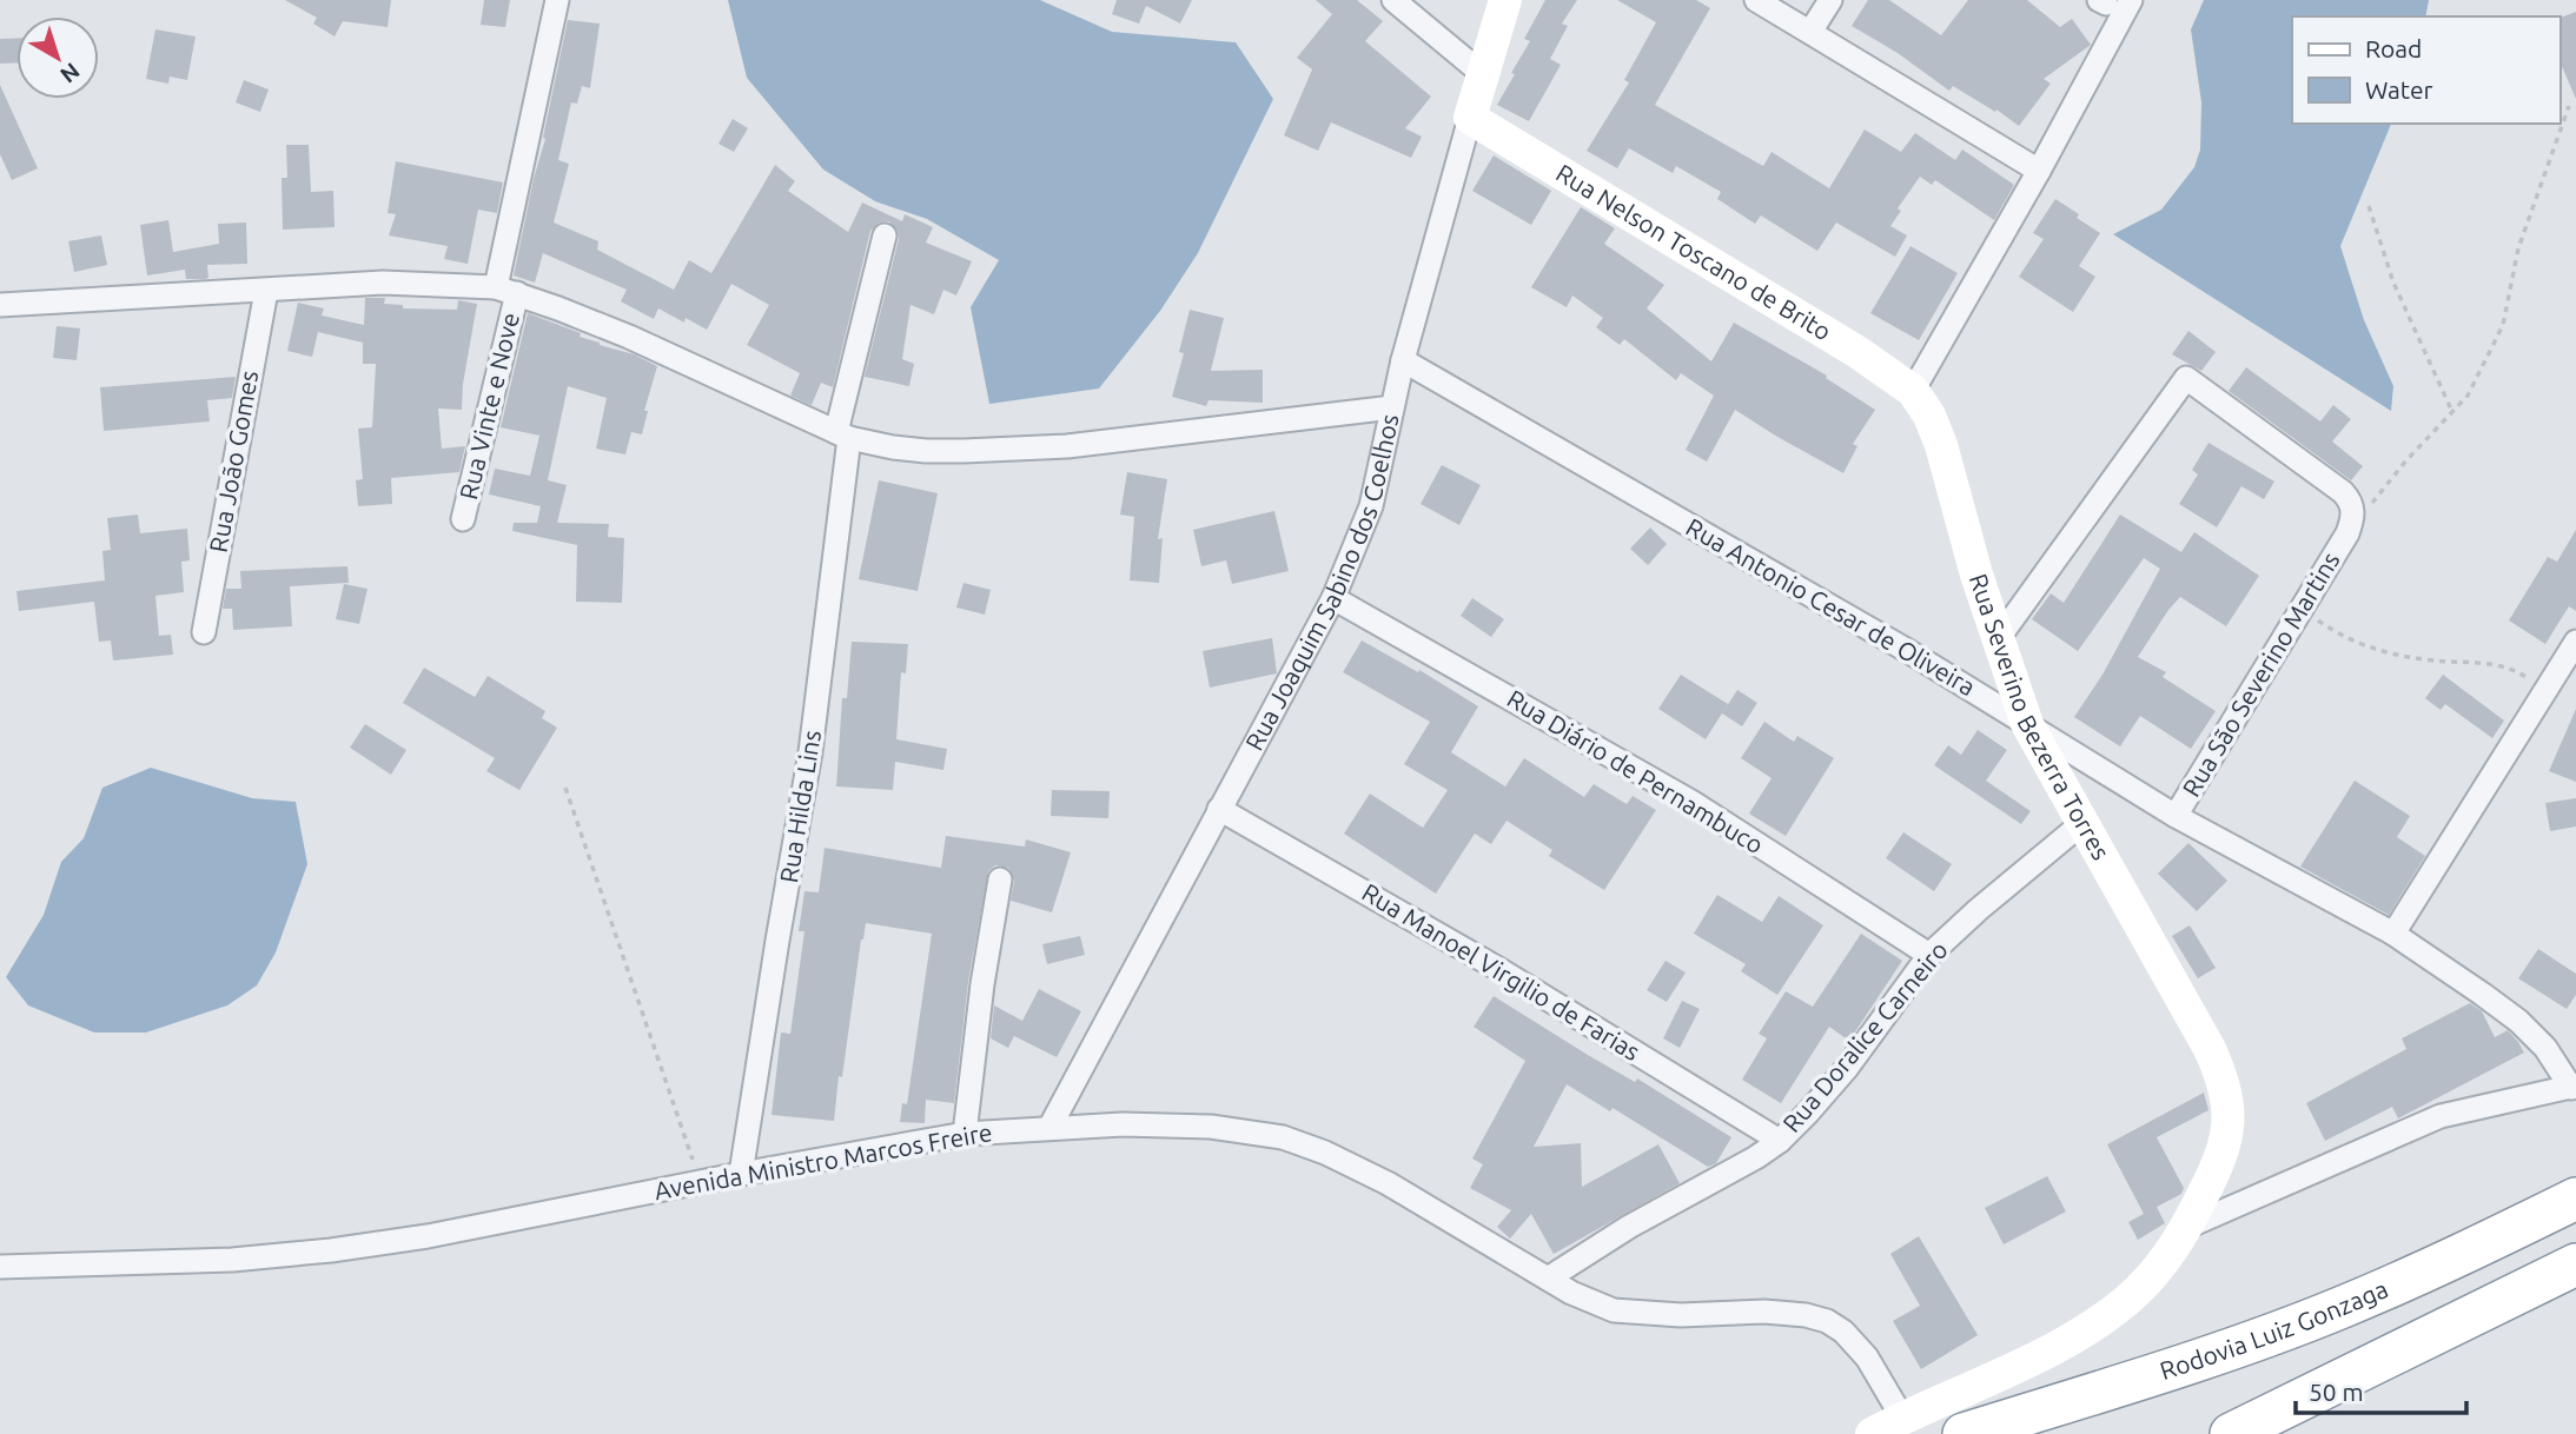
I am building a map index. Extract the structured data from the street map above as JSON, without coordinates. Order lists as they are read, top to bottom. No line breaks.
{"streets":{"highway":["Rodovia Luiz Gonzaga"],"main road":["Rua Nelson Toscano de Brito","Rua Joaquim Sabino dos Coelhos","Rua Severino Bezerra Torres"],"street":["Rua Vinte e Nove","Rua João Gomes","Rua Antonio Cesar de Oliveira","Rua São Severino Martins","Rua Diário de Pernambuco","Rua Hilda Lins","Rua Manoel Virgilio de Farias","Rua Doralice Carneiro","Avenida Ministro Marcos Freire"]},"crossings":[["Rua Nelson Toscano de Brito","Rua Joaquim Sabino dos Coelhos"],["Rua Nelson Toscano de Brito","Rua Severino Bezerra Torres"],["Rua Joaquim Sabino dos Coelhos","Rua Antonio Cesar de Oliveira"],["Rua Joaquim Sabino dos Coelhos","Rua Diário de Pernambuco"],["Rua Joaquim Sabino dos Coelhos","Rua Manoel Virgilio de Farias"],["Rua Joaquim Sabino dos Coelhos","Avenida Ministro Marcos Freire"],["Rua Antonio Cesar de Oliveira","Rua São Severino Martins"],["Rua Antonio Cesar de Oliveira","Rua Severino Bezerra Torres"],["Rua São Severino Martins","Rua Severino Bezerra Torres"],["Rua Severino Bezerra Torres","Rua Doralice Carneiro"],["Rua Severino Bezerra Torres","Avenida Ministro Marcos Freire"],["Rua Diário de Pernambuco","Rua Doralice Carneiro"],["Rua Hilda Lins","Avenida Ministro Marcos Freire"],["Rua Manoel Virgilio de Farias","Rua Doralice Carneiro"],["Rua Doralice Carneiro","Avenida Ministro Marcos Freire"]],"legend":["Road","Water"],"scale_bar":"50 m","north":"bottom right"}
